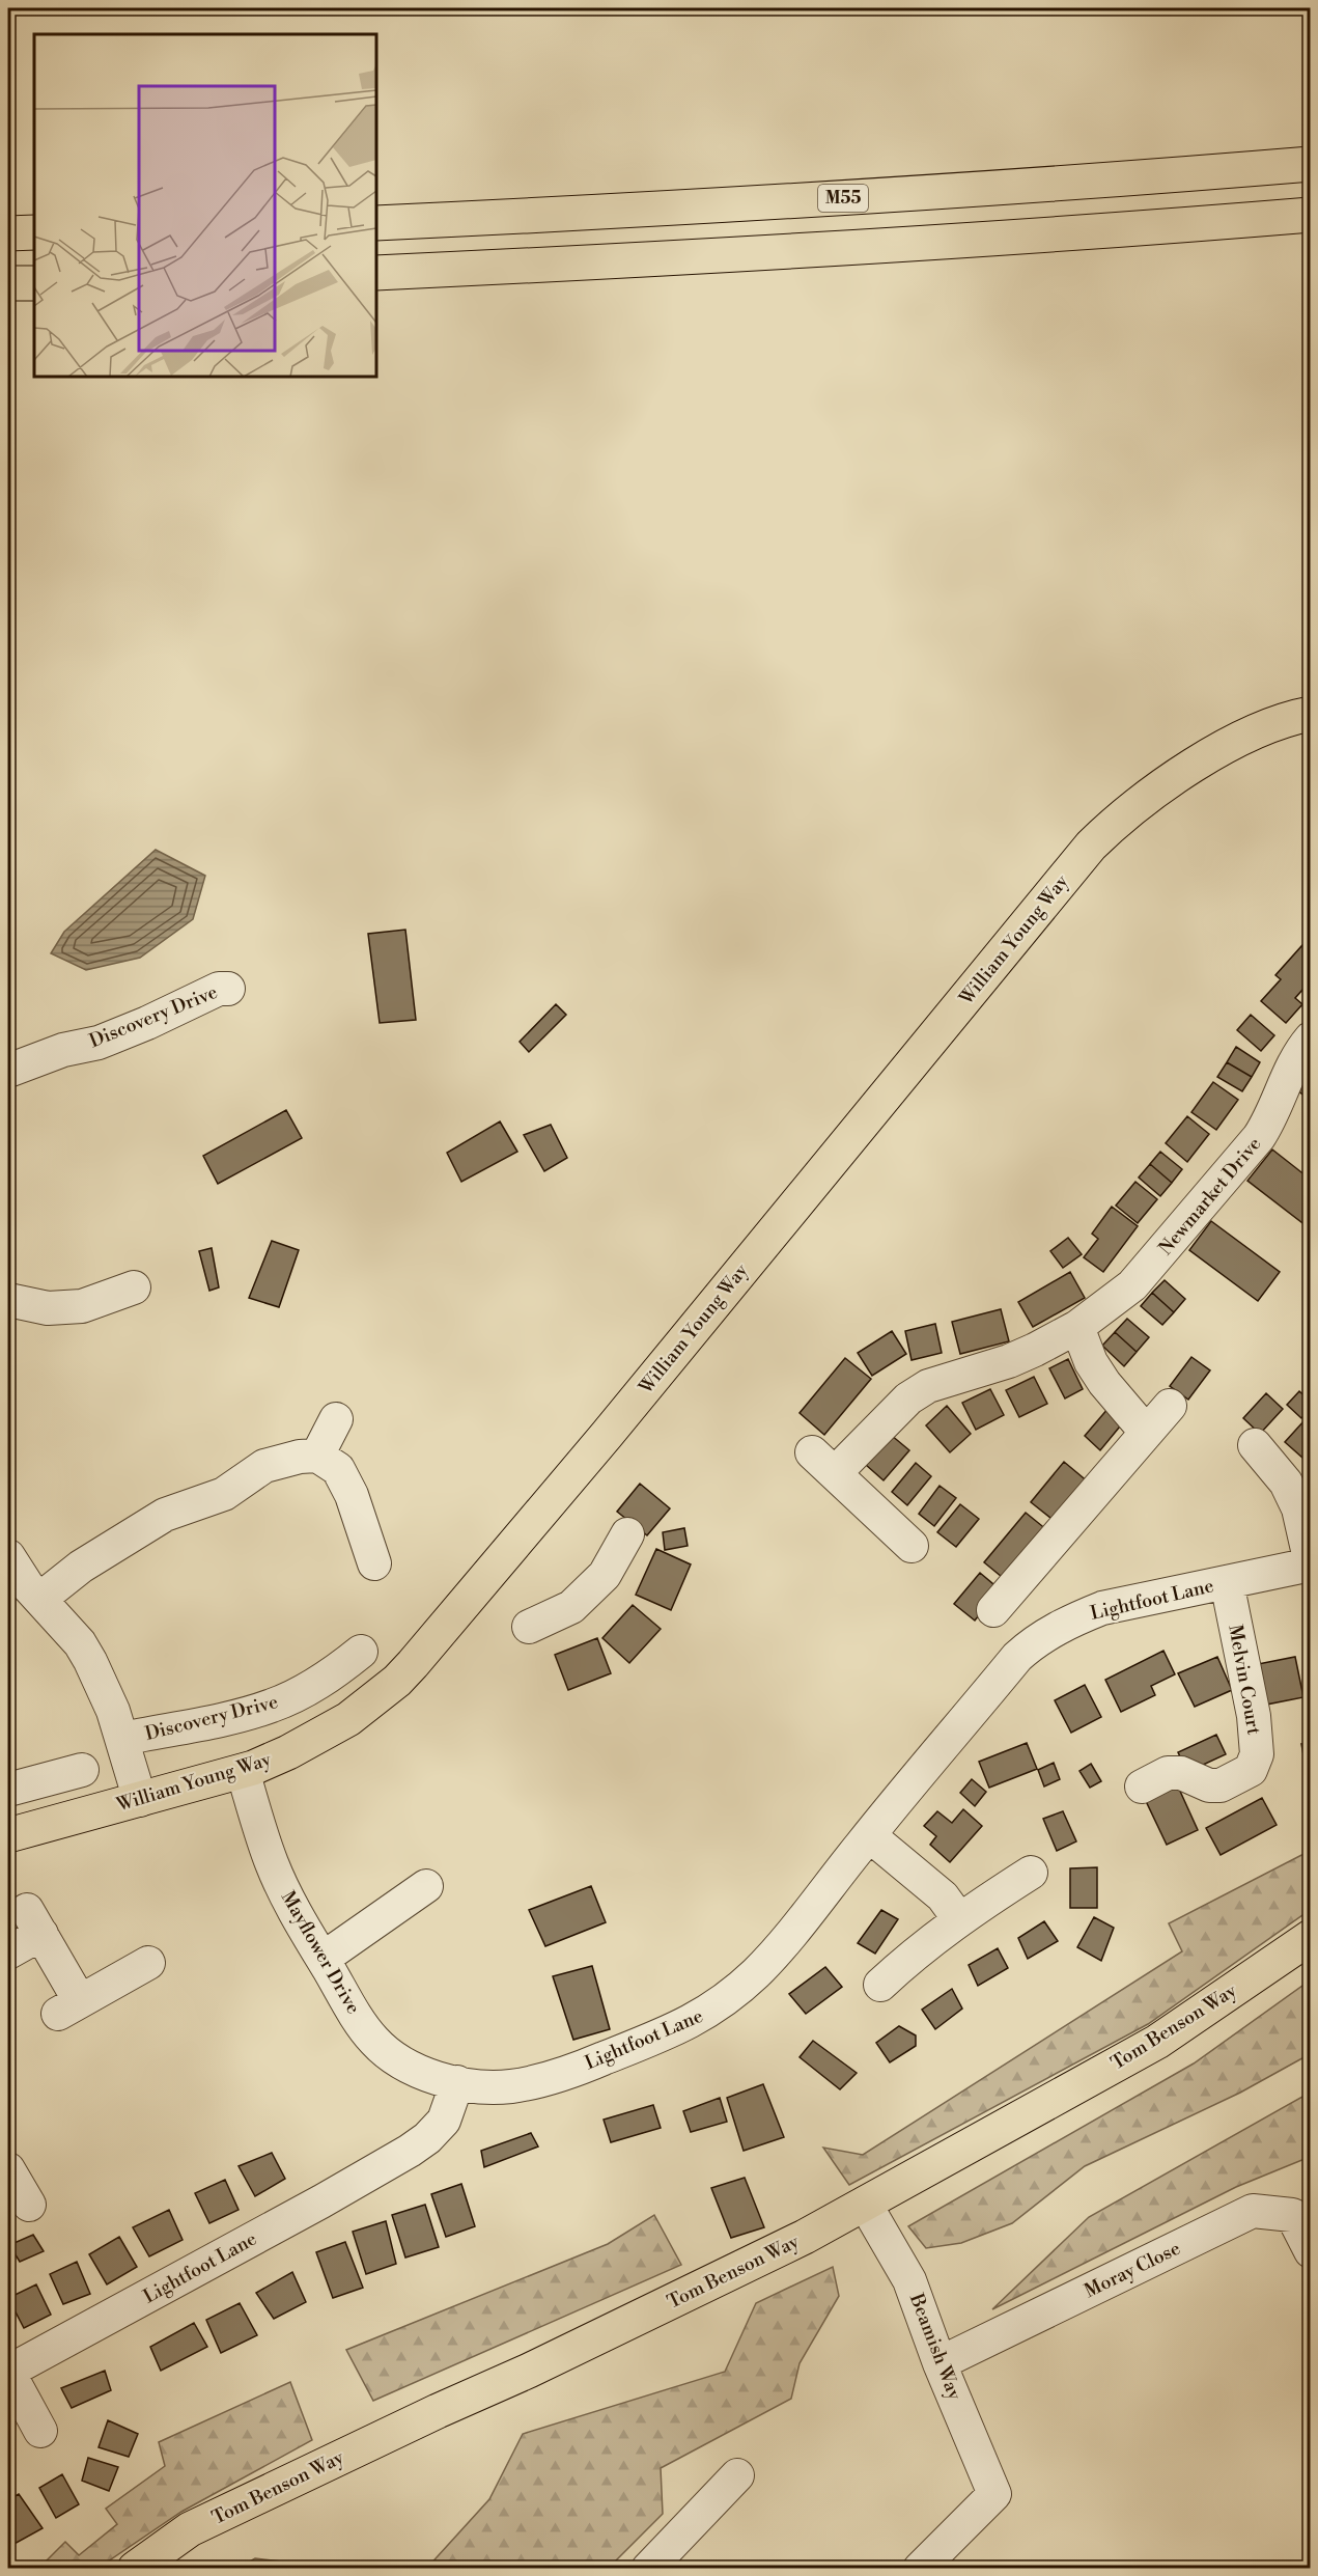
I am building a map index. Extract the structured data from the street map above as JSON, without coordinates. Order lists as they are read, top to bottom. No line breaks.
{"streets":{"main road":["M55","William Young Way","Tom Benson Way"],"street":["Discovery Drive","Newmarket Drive","Lightfoot Lane","Melvin Court","Mayflower Drive","Moray Close","Beamish Way"]},"crossings":[["William Young Way","Discovery Drive"],["William Young Way","Mayflower Drive"],["Lightfoot Lane","Melvin Court"],["Lightfoot Lane","Mayflower Drive"],["Tom Benson Way","Beamish Way"],["Moray Close","Beamish Way"]]}
